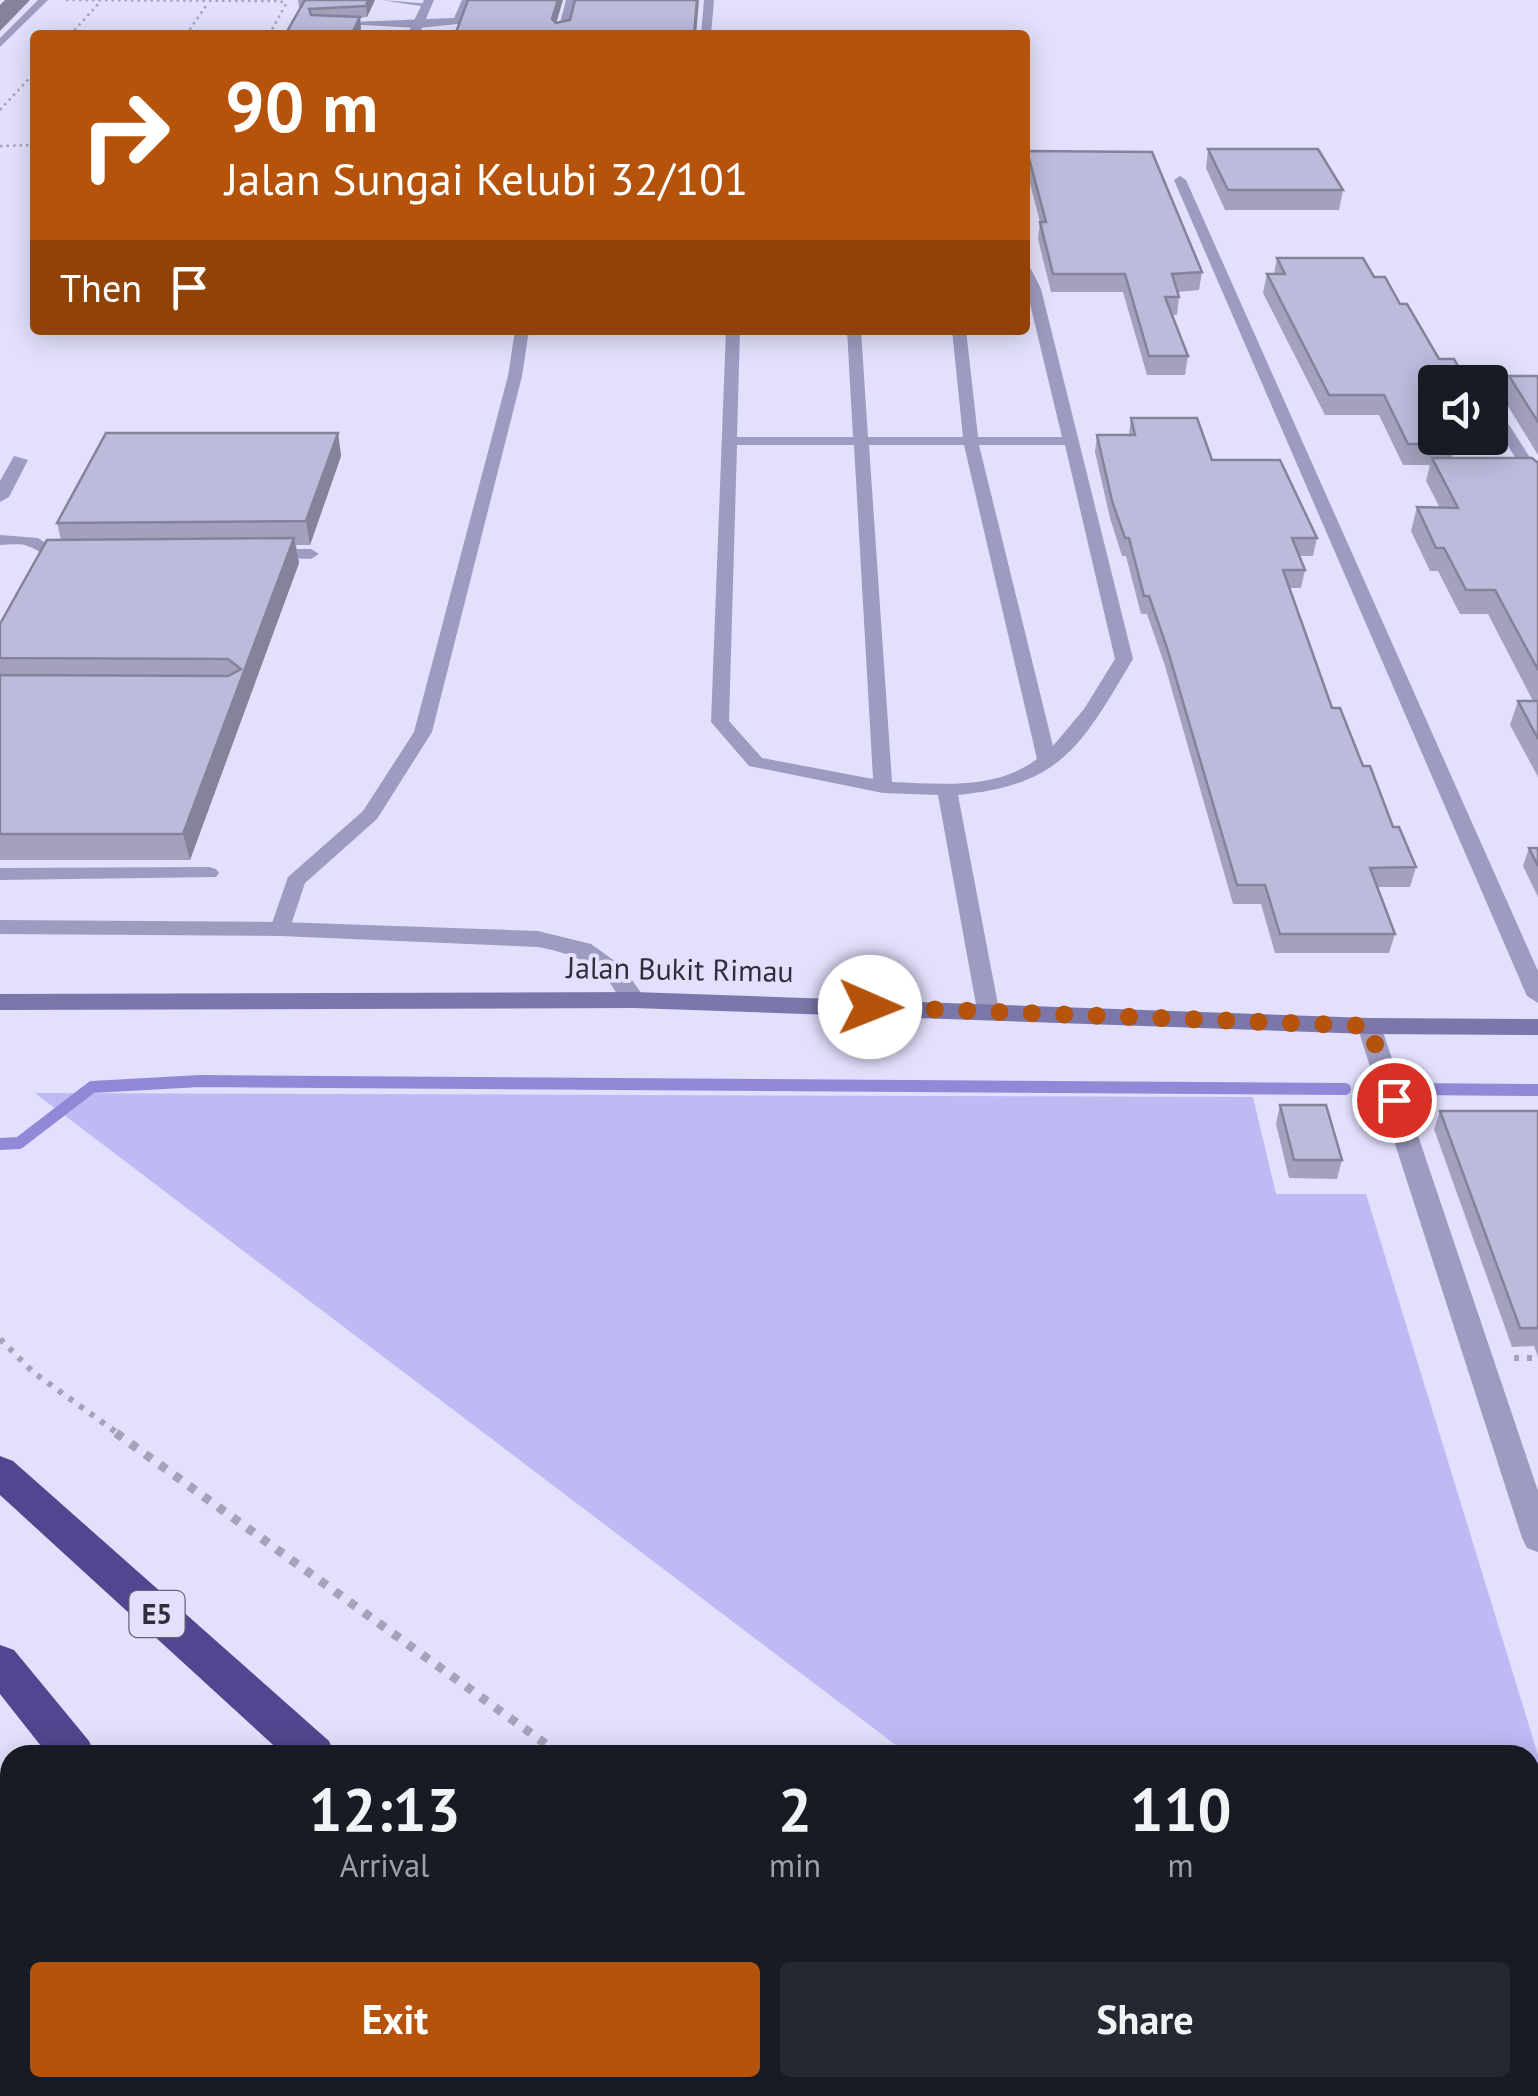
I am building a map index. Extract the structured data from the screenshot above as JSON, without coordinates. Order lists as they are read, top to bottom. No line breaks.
{"streets":{"highway":["E5"],"street":["Jalan Bukit Rimau"]},"page":{"turn":["90 m","Jalan Sungai Kelubi 32/101"],"then":"Then","eta":["12:13","Arrival","2","min","110","m"],"buttons":["Exit","Share"]}}
